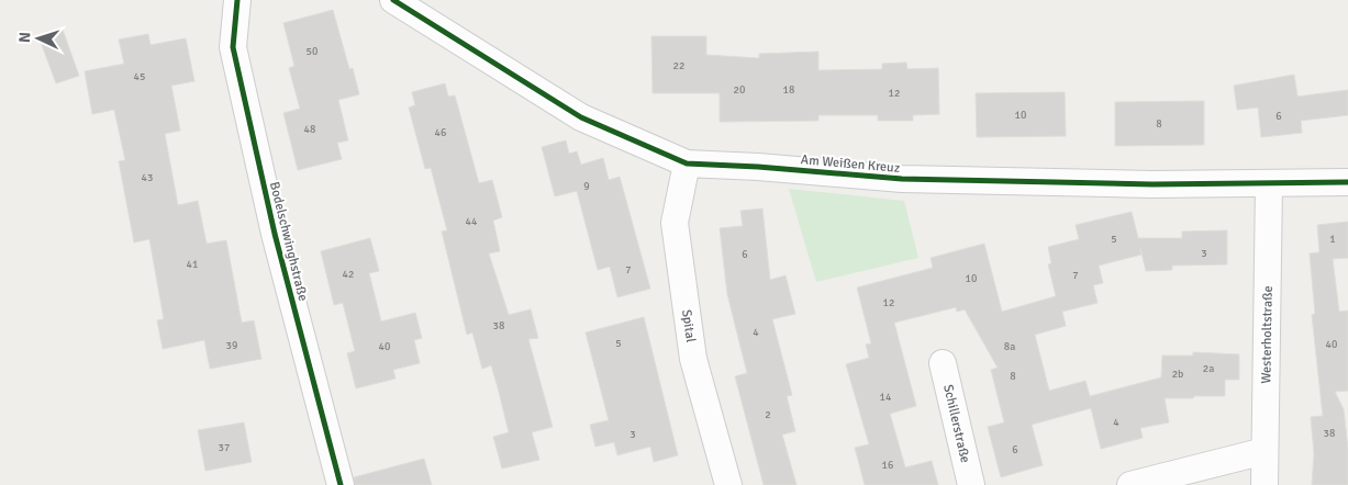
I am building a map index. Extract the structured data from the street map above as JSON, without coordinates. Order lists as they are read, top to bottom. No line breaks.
{"streets":{"street":["Am Weißen Kreuz","Bodelschwinghstraße","Spital","Westerholtstraße","Schillerstraße"]},"crossings":[["Am Weißen Kreuz","Spital"],["Am Weißen Kreuz","Westerholtstraße"]],"house_numbers":["50","22","45","20","18","12","10","6","8","48","46","43","9","44","5","1","3","6","41","7","42","7","10","12","38","4","5","40","39","40","8a","2a","2b","8","14","2","4","38","3","37","6","16"],"north":"left"}
